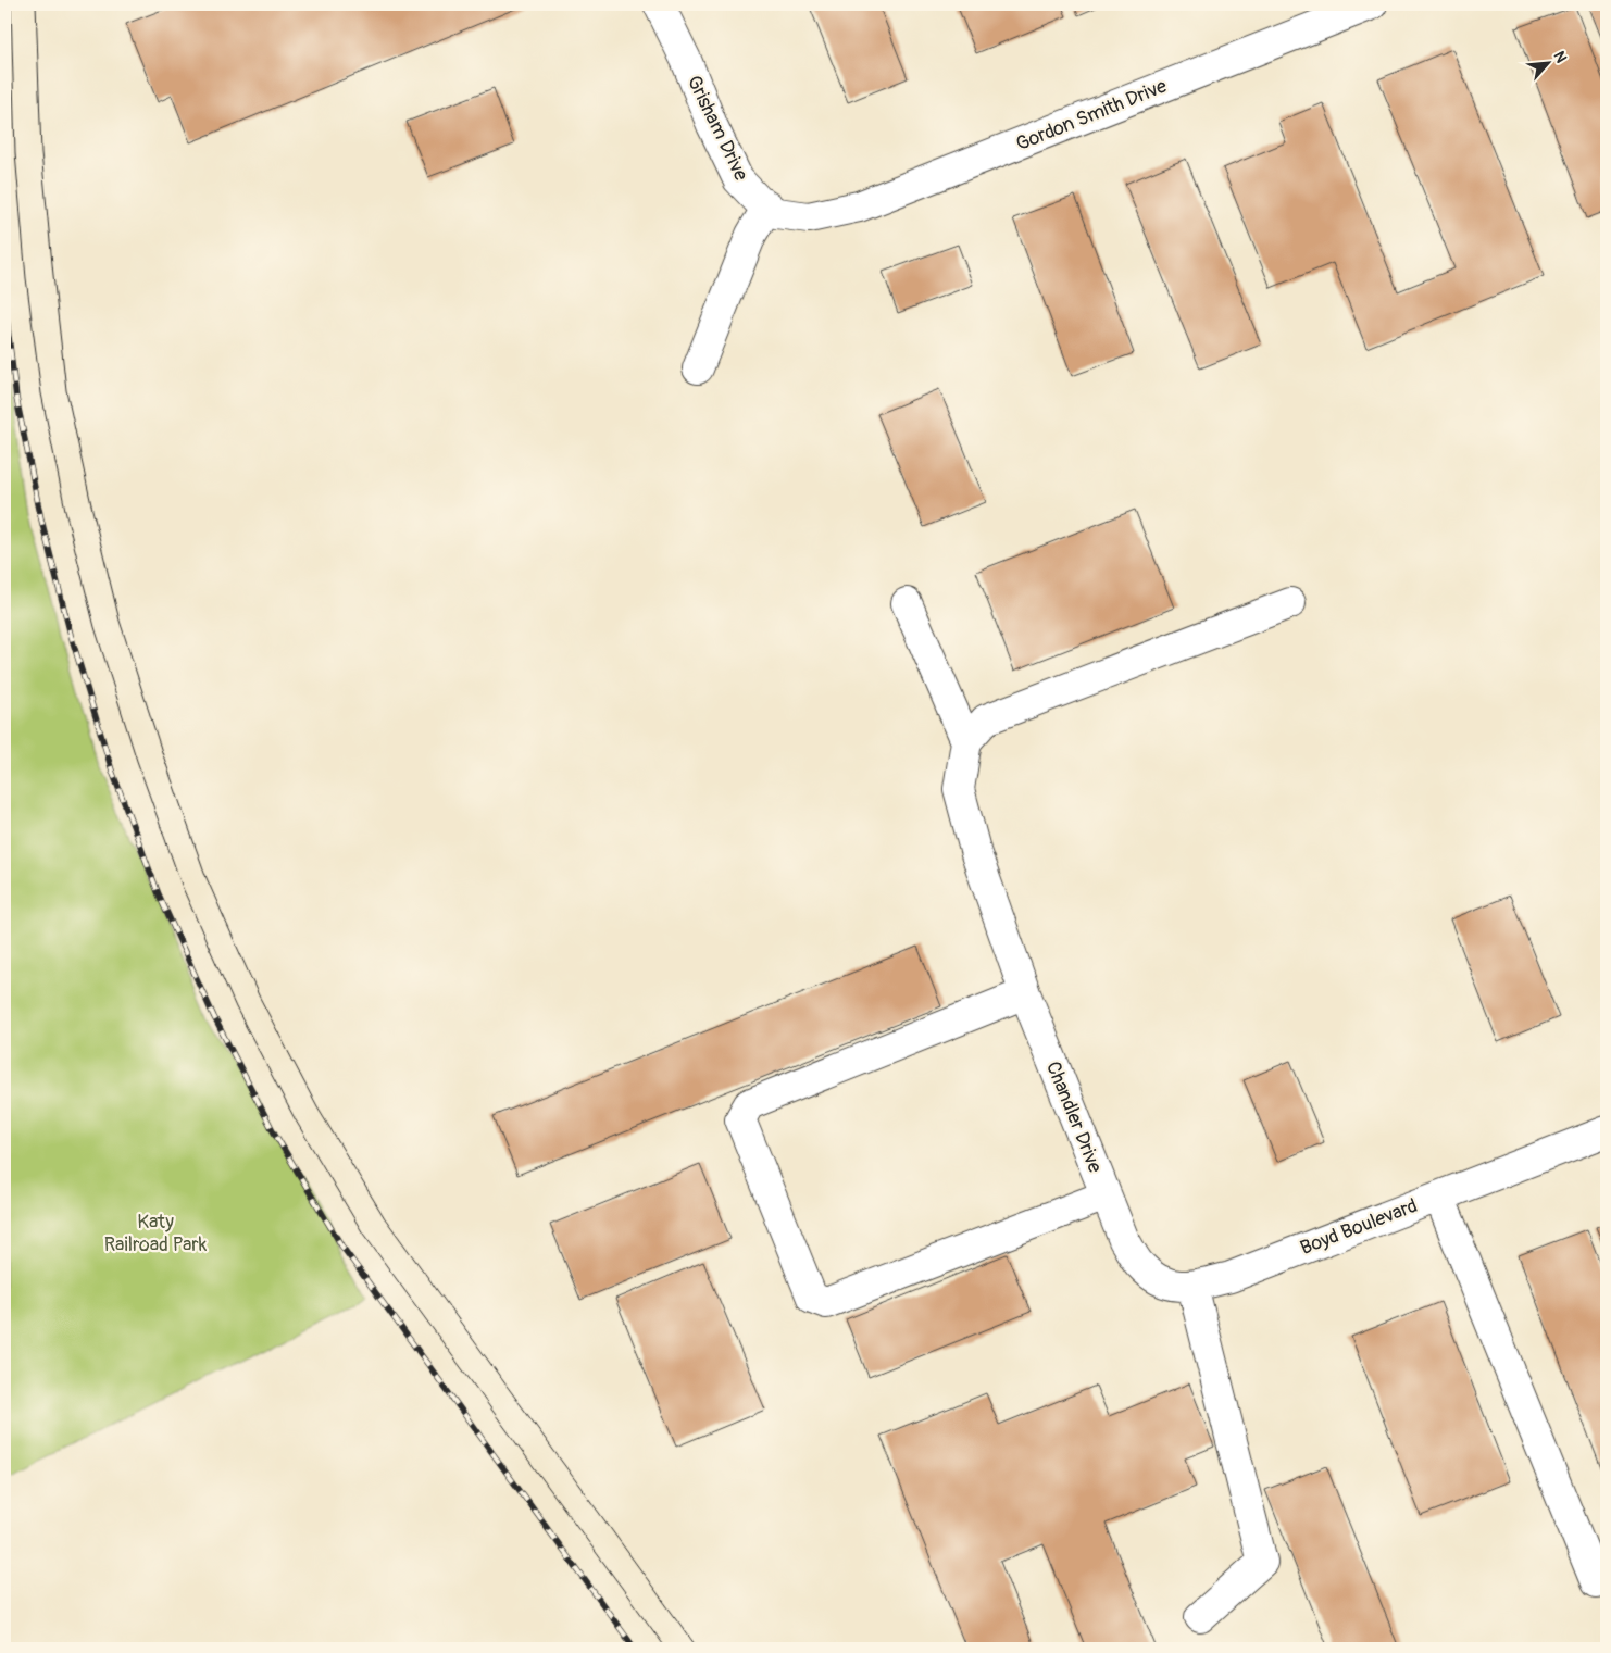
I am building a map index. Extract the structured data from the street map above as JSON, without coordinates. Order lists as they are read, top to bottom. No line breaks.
{"streets":{"street":["Gordon Smith Drive","Grisham Drive","Chandler Drive","Boyd Boulevard"]},"crossings":[["Gordon Smith Drive","Grisham Drive"],["Chandler Drive","Boyd Boulevard"]],"parks":["Katy Railroad Park"],"north":"top right"}
